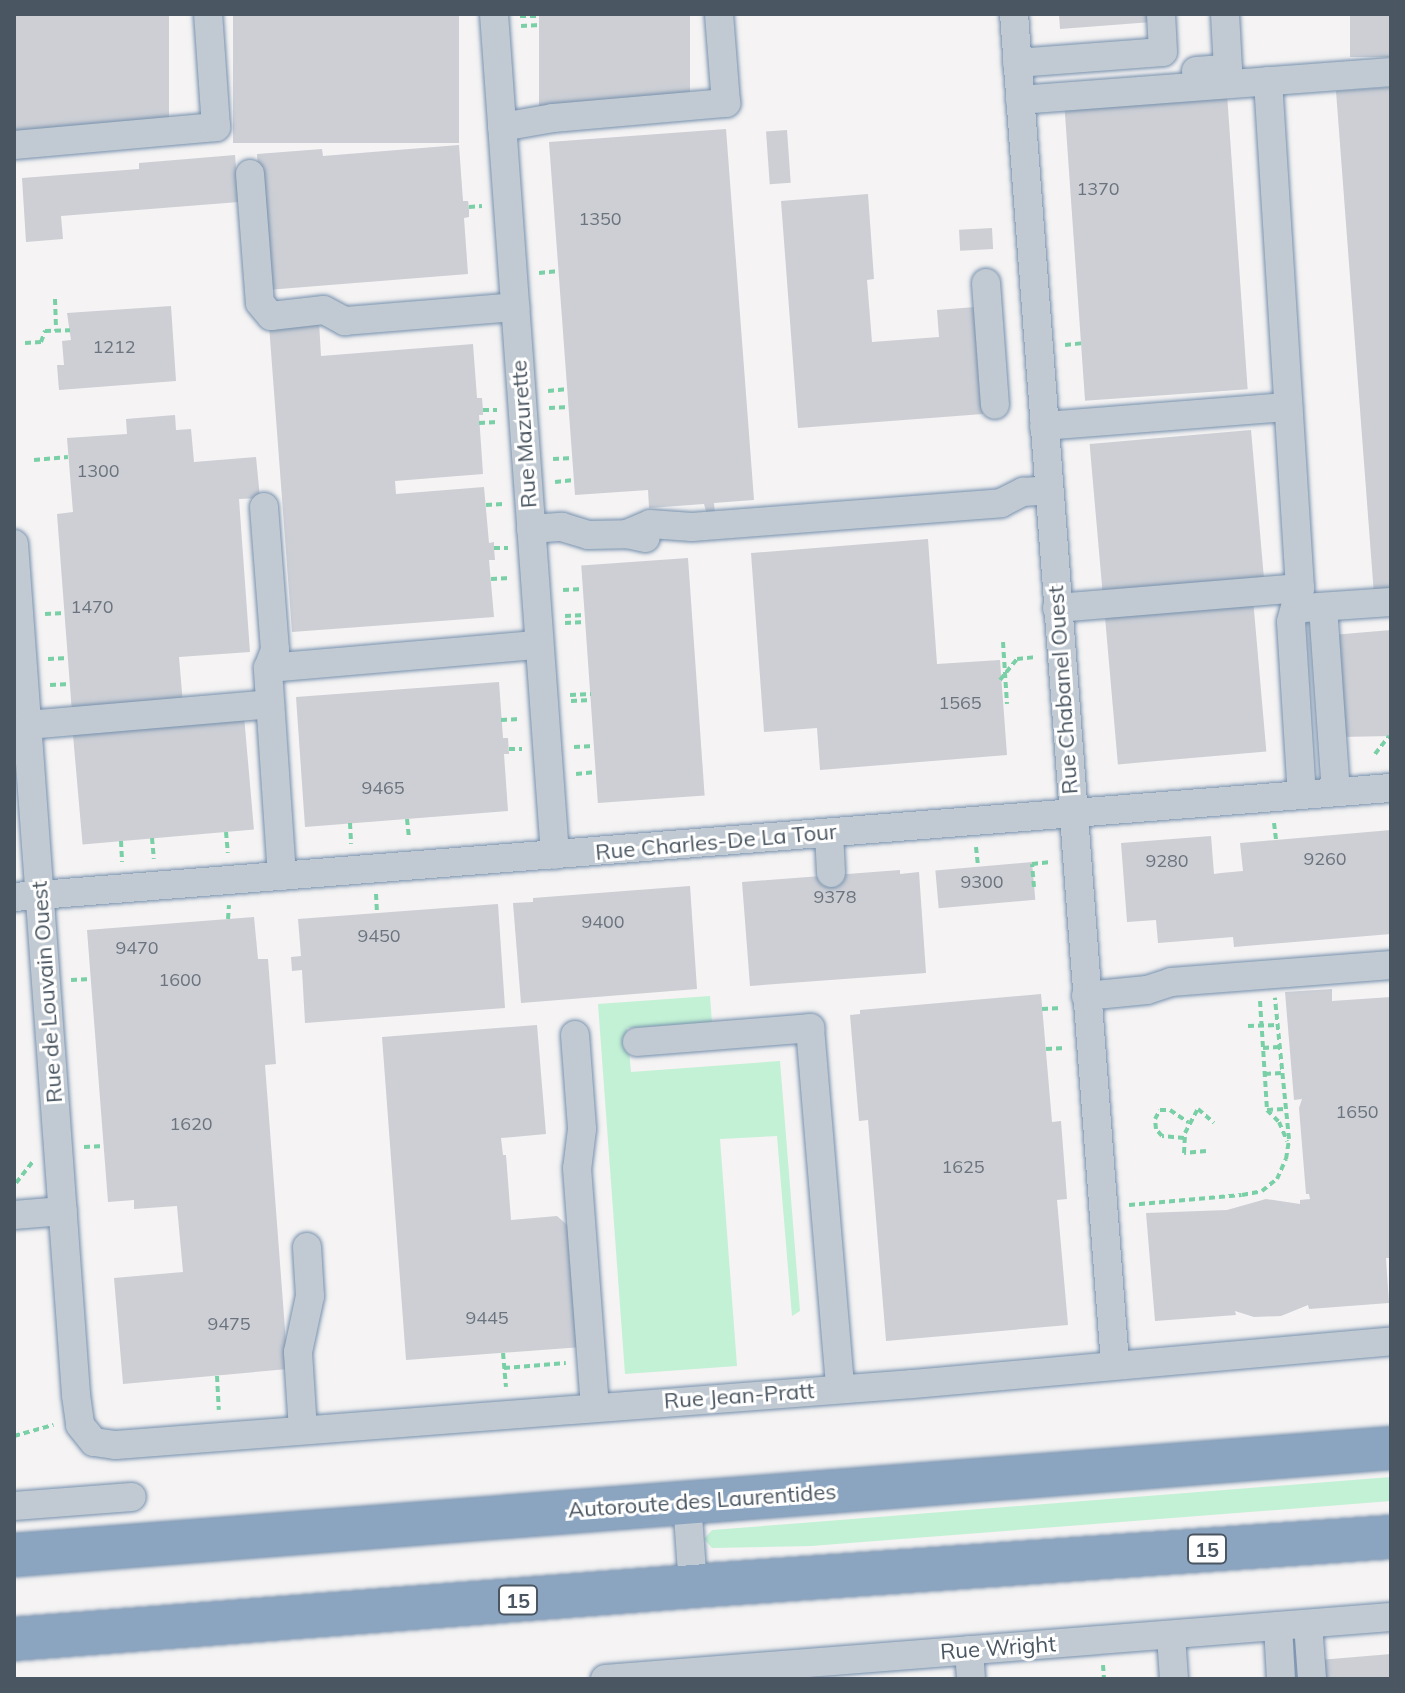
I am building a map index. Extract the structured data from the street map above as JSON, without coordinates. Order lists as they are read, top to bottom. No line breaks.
{"streets":{"highway":["Autoroute des Laurentides","15"],"street":["Rue Mazurette","Rue Chabanel Ouest","Rue Charles-De La Tour","Rue de Louvain Ouest","Rue Jean-Pratt","Rue Wright"]},"crossings":[["Rue Mazurette","Rue Charles-De La Tour"],["Rue Chabanel Ouest","Rue Charles-De La Tour"],["Rue Chabanel Ouest","Rue Jean-Pratt"],["Rue Charles-De La Tour","Rue de Louvain Ouest"],["Rue de Louvain Ouest","Rue Jean-Pratt"]],"house_numbers":["1370","1350","1212","1300","1470","1565","9465","9260","9280","9300","9378","9400","9450","9470","1600","1650","1620","1625","9445","9475"]}
